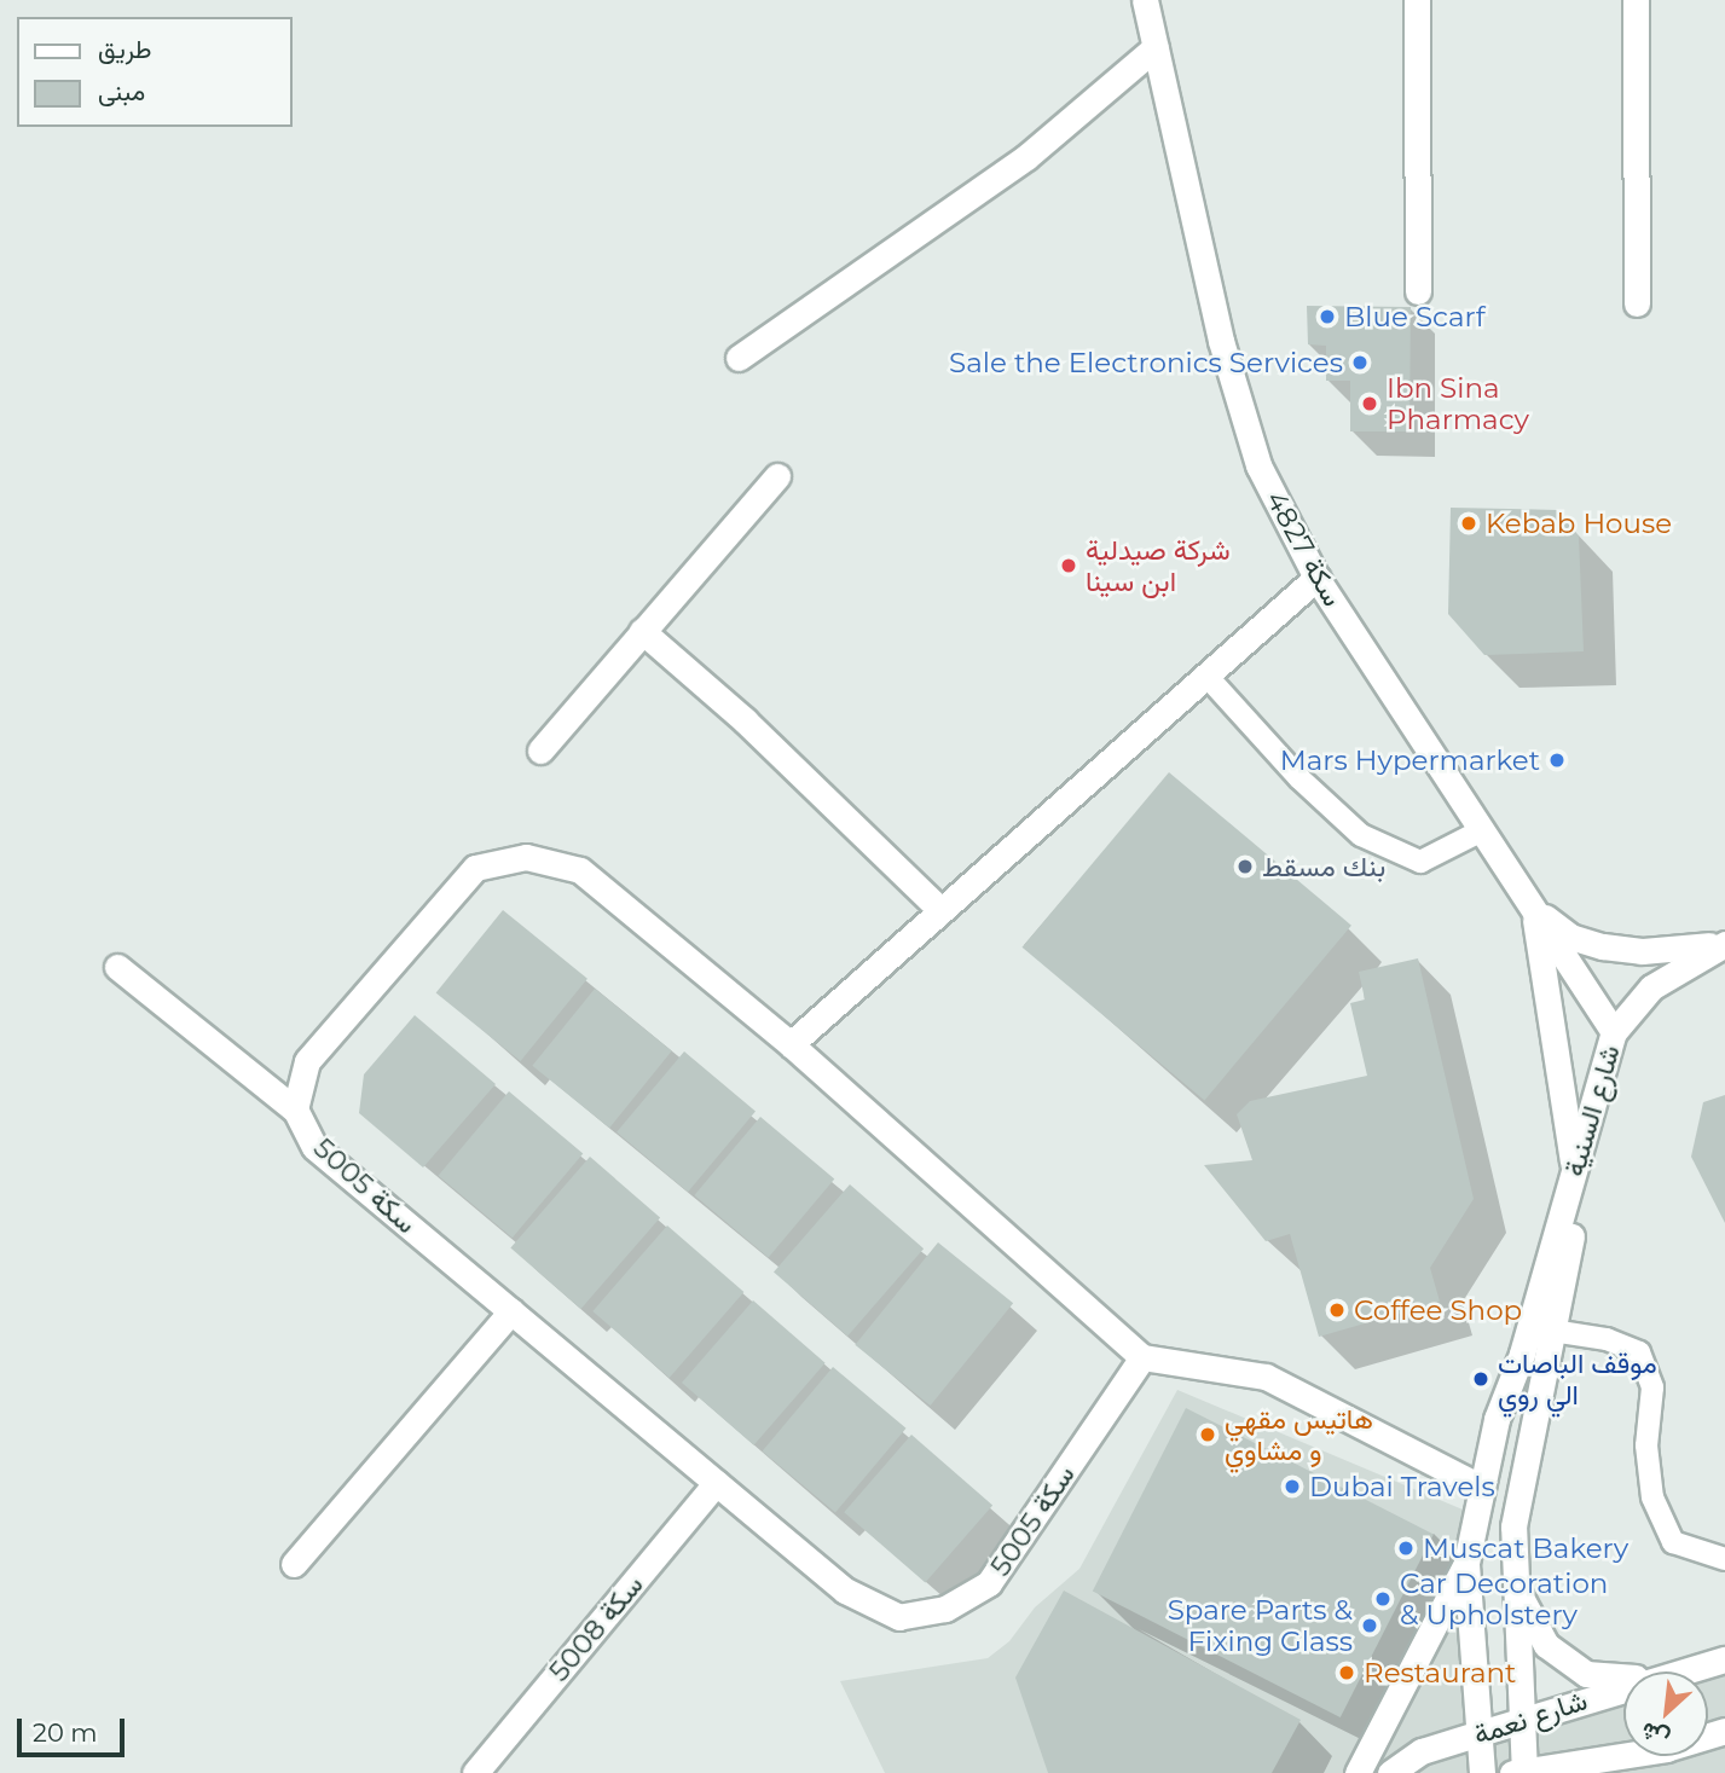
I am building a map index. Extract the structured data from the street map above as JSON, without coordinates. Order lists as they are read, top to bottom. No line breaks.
{"streets":{"street":["سكة 4827","شارع السنية","سكة 5005","سكة 5008","شارع نعمة"]},"crossings":[["سكة 4827","شارع السنية"],["شارع السنية","شارع نعمة"],["سكة 5005","سكة 5008"]],"places":["Blue Scarf","Sale the Electronics Services","Ibn Sina Pharmacy","Kebab House","شركة صيدلية ابن سينا","Mars Hypermarket","بنك مسقط","Coffee Shop","موقف الباصات الي روي","هاتيس مقهي و مشاوي","Dubai Travels","Muscat Bakery","Car Decoration & Upholstery","Spare Parts & Fixing Glass","Restaurant"],"legend":["طريق","مبنى"],"scale_bar":"20 m","north":"bottom left"}
